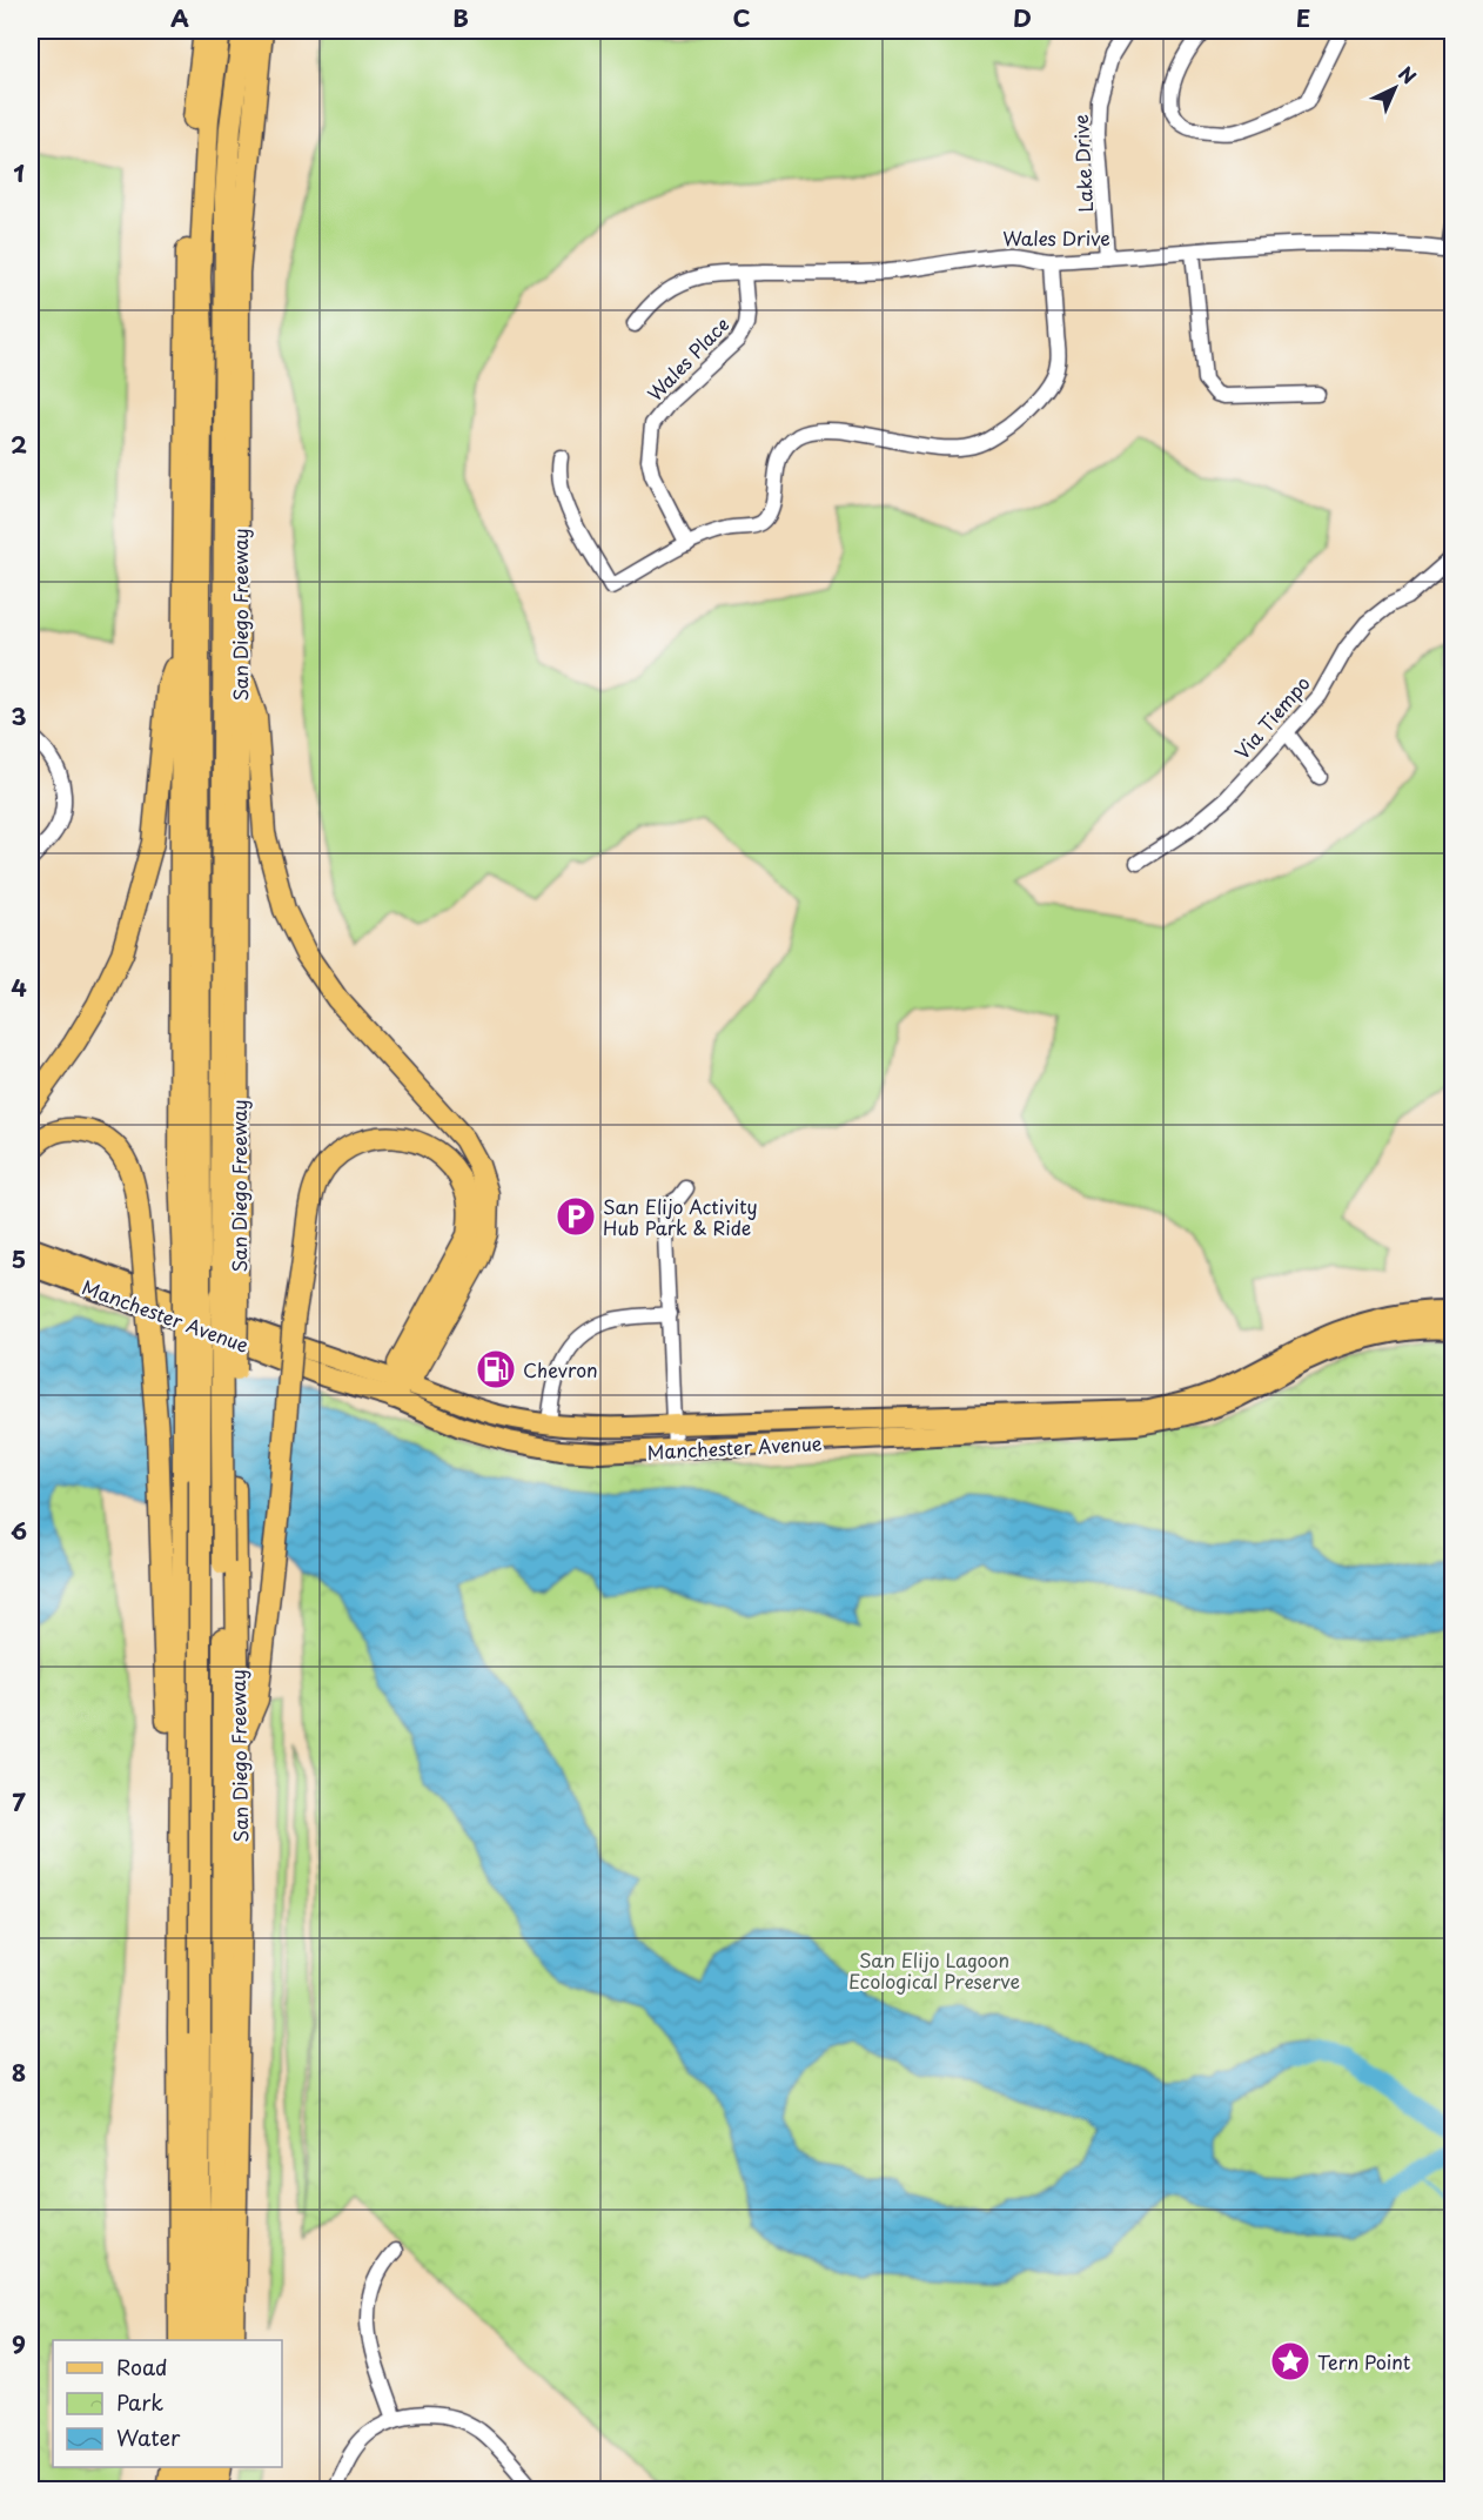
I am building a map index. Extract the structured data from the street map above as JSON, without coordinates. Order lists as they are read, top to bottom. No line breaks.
{"streets":{"highway":["San Diego Freeway"],"main road":["Manchester Avenue"],"street":["Lake Drive","Wales Drive","Wales Place","Via Tiempo"]},"crossings":[["Lake Drive","Wales Drive"],["Wales Drive","Wales Place"]],"parks":["San Elijo Lagoon Ecological Preserve"],"places":{"parking":["San Elijo Activity Hub Park & Ride"],"fuel station":["Chevron"],"place":["Tern Point"]},"legend":["Road","Park","Water"],"north":"top right","grid":{"columns":["A","B","C","D","E"],"rows":["1","2","3","4","5","6","7","8","9"]}}
